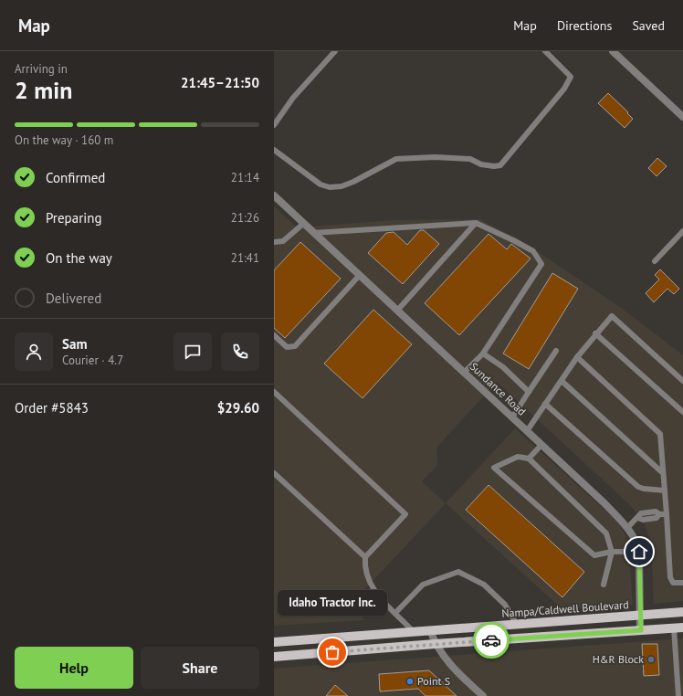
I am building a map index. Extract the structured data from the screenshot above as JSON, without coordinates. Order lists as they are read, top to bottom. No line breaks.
{"streets":{"main road":["Nampa/Caldwell Boulevard"],"street":["Sundance Road"]},"crossings":[["Sundance Road","Nampa/Caldwell Boulevard"]],"places":["Idaho Tractor Inc.","H&R Block","Point S"],"page":{"header":"Map","nav":["Map","Directions","Saved"],"heading":["2 min","Arriving in","21:45–21:50"],"panel":["Sam","Courier · 4.7","Order #5843","$29.60"],"bar":"On the way · 160 m","list":[["Confirmed","21:14"],["Preparing","21:26"],["On the way","21:41"],"Delivered"],"bubble":"Idaho Tractor Inc.","buttons":["Help","Share"]}}
